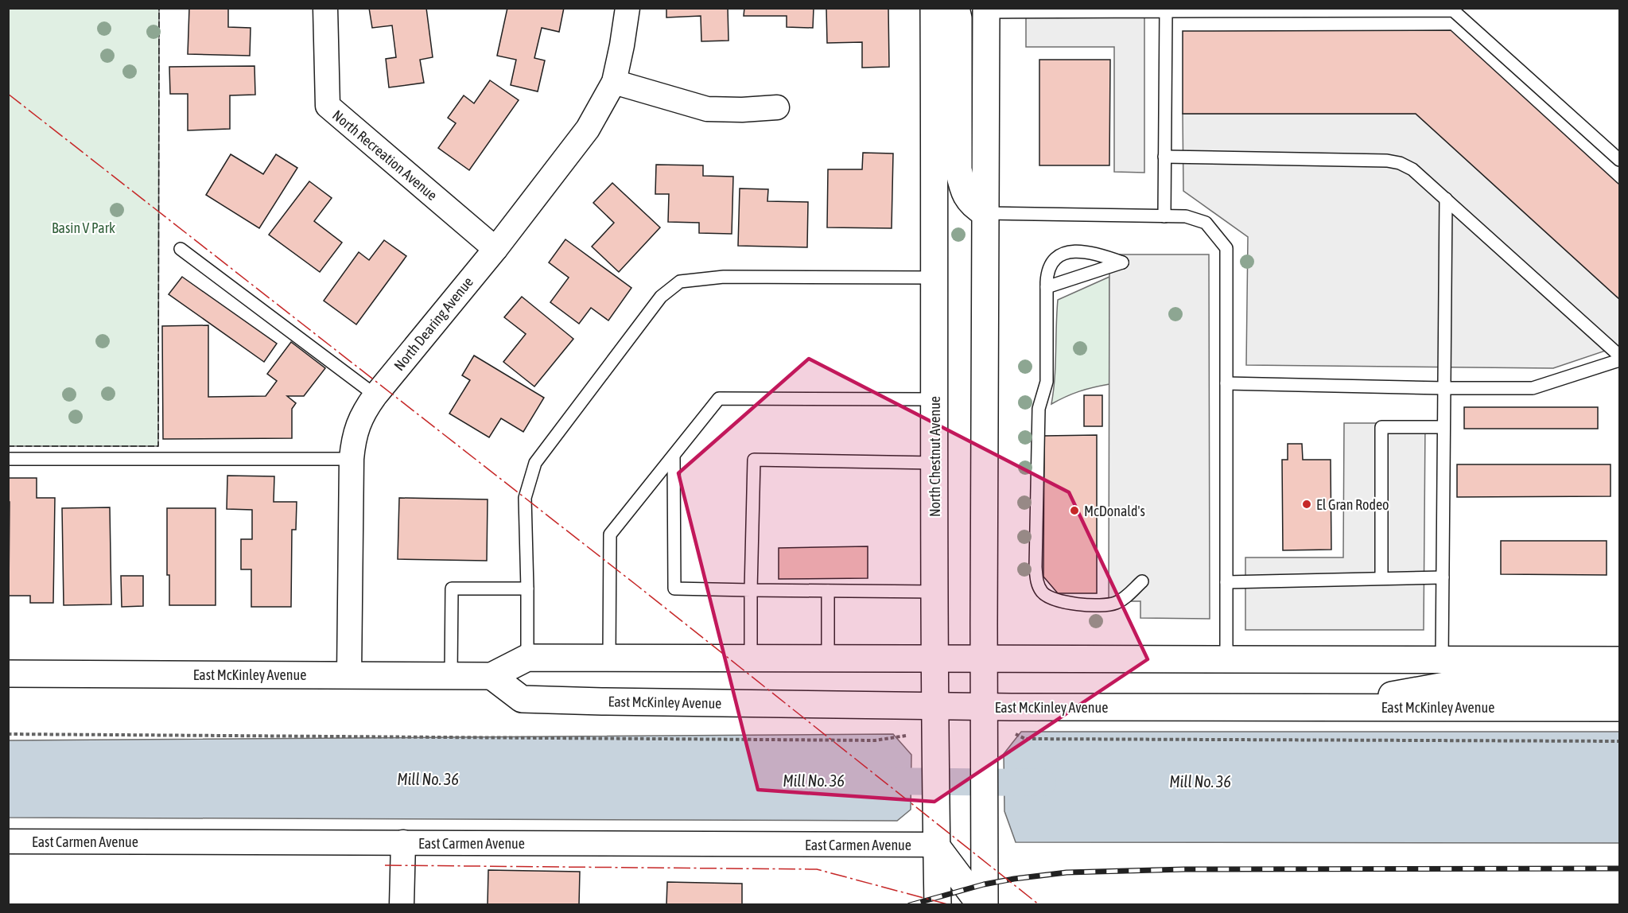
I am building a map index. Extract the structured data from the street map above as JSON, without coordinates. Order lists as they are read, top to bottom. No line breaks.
{"streets":{"main road":["North Chestnut Avenue","East McKinley Avenue"],"street":["North Recreation Avenue","North Dearing Avenue","East Carmen Avenue"]},"crossings":[["North Recreation Avenue","North Dearing Avenue"],["North Dearing Avenue","East McKinley Avenue"],["North Chestnut Avenue","East McKinley Avenue"],["North Chestnut Avenue","East Carmen Avenue"]],"water":["Mill No. 36"],"parks":["Basin V Park"],"places":["El Gran Rodeo","McDonald's"]}
